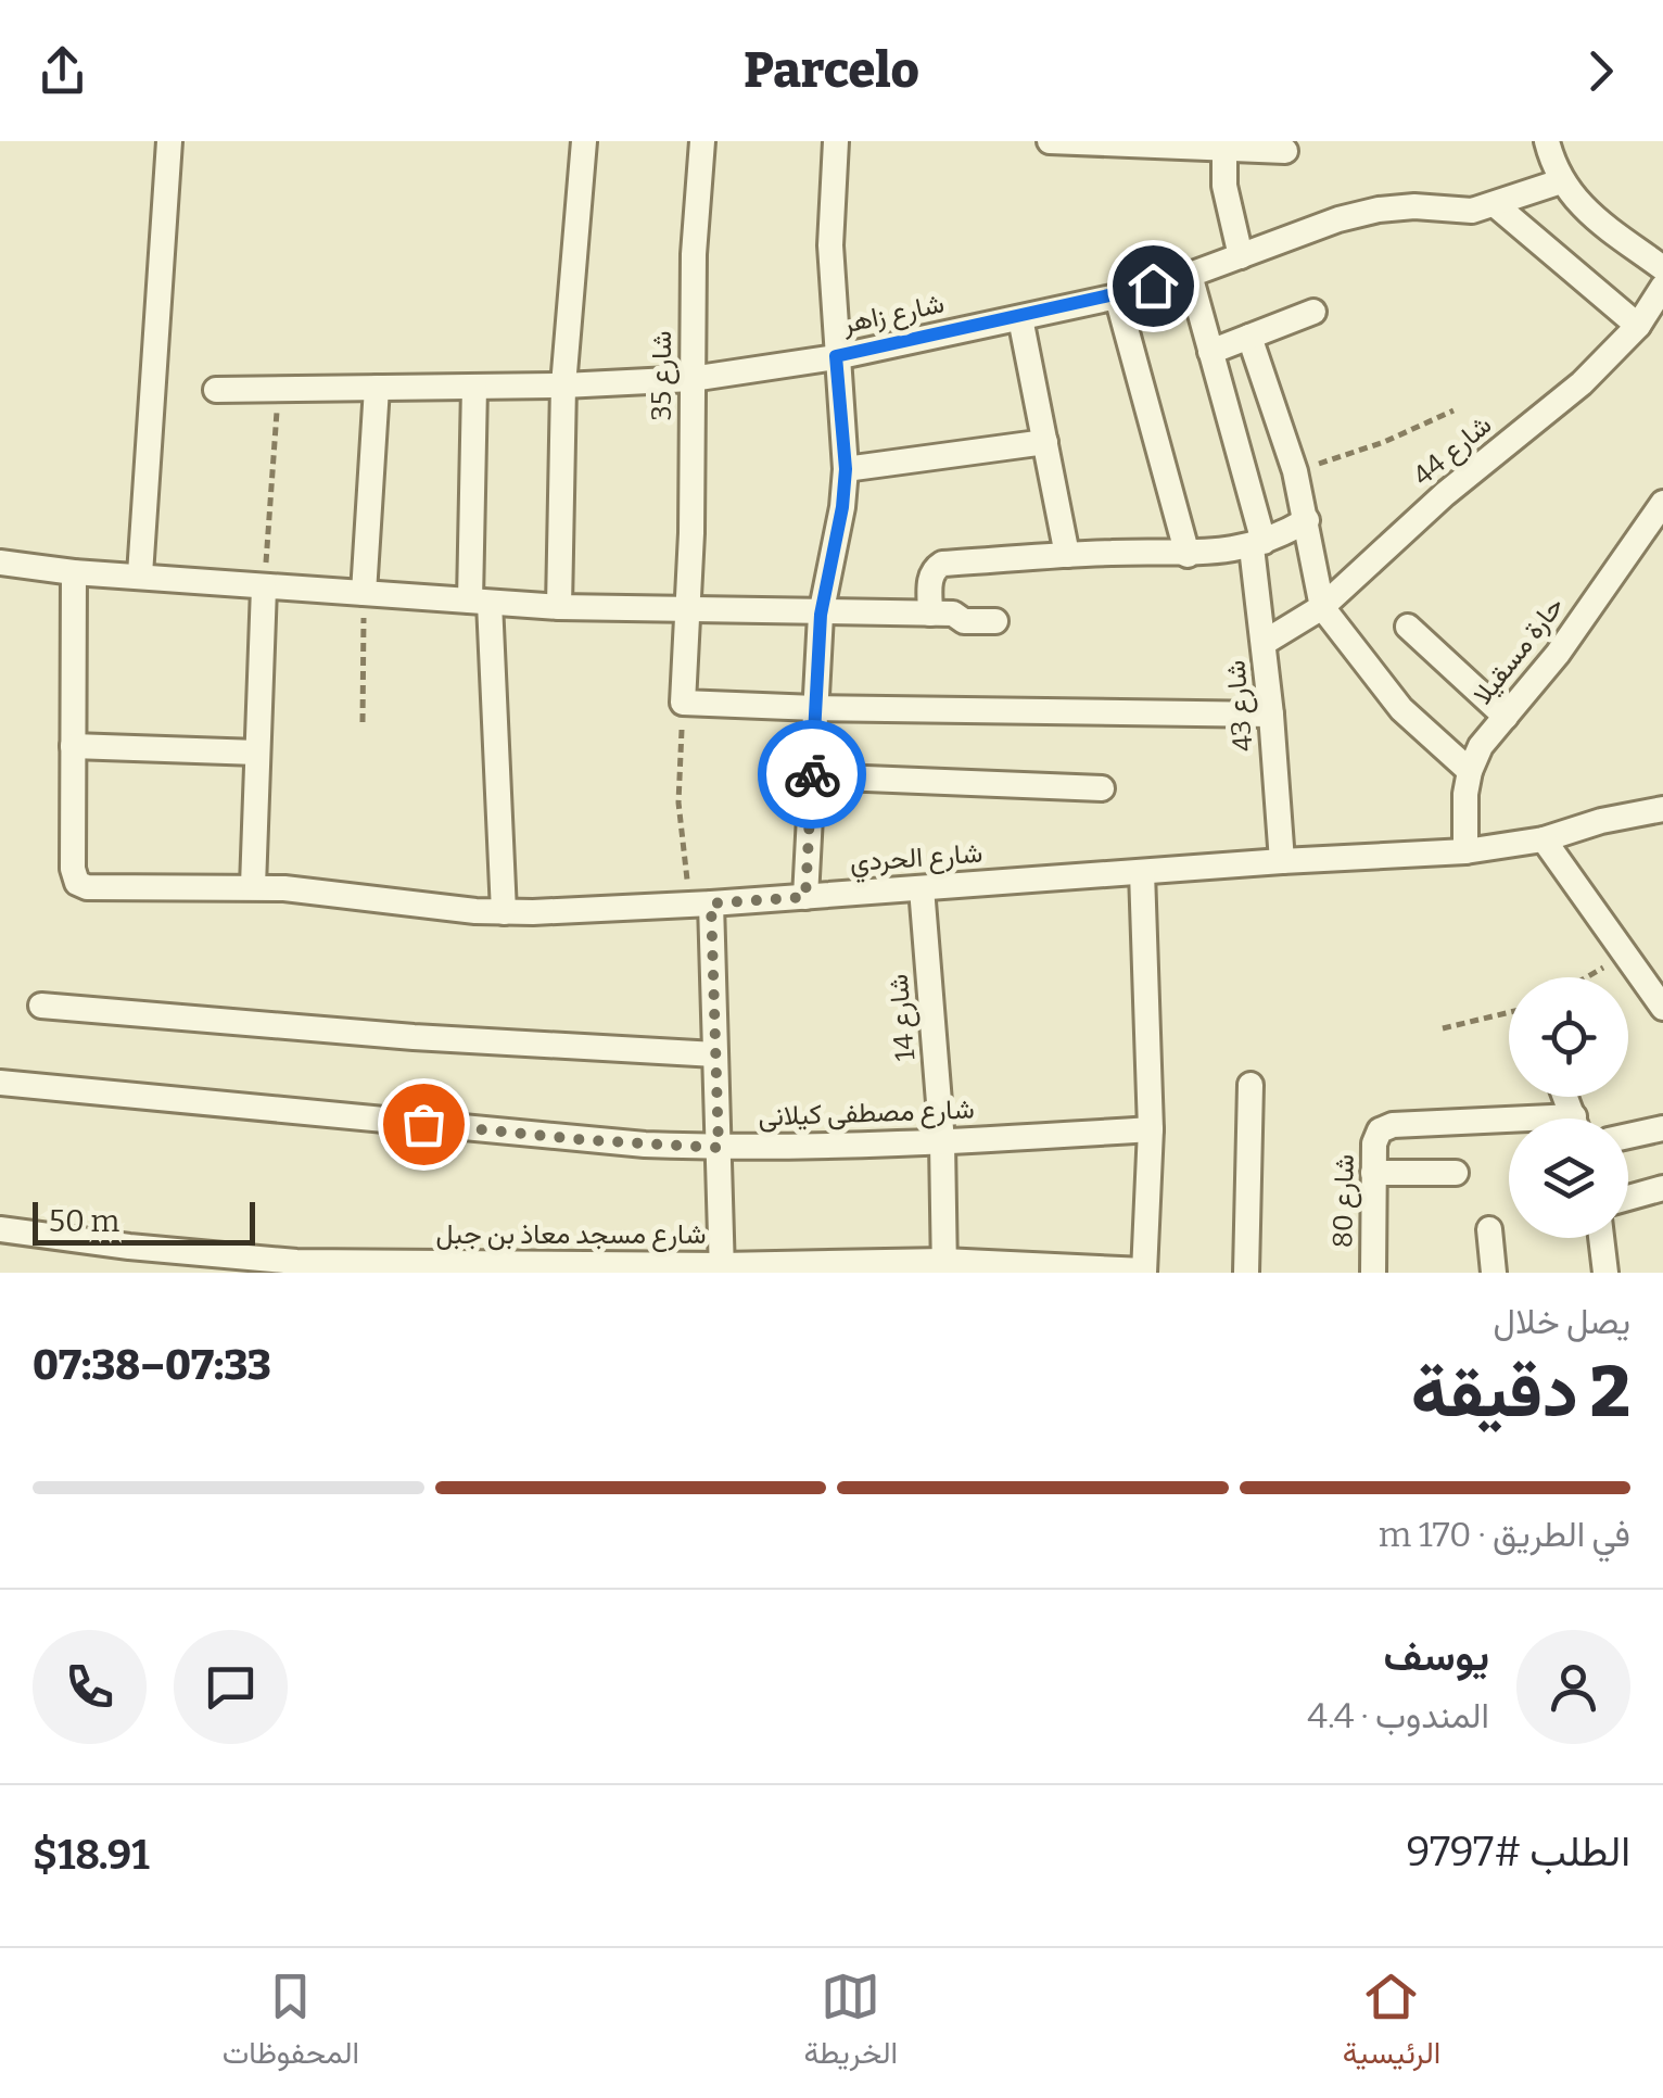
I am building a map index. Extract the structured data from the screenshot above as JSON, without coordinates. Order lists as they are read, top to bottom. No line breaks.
{"streets":{"street":["شارع زاهر","شارع 35","شارع 44","حارة مسقيلا","شارع 43","شارع الحردي","شارع 14","شارع مصطفى كيلانى","شارع 80","شارع مسجد معاذ بن جبل"]},"crossings":[["شارع زاهر","شارع 35"],["شارع زاهر","شارع 43"],["شارع 44","شارع 43"],["حارة مسقيلا","شارع الحردي"],["شارع 43","شارع الحردي"],["شارع الحردي","شارع 14"],["شارع 14","شارع مصطفى كيلانى"],["شارع 14","شارع مسجد معاذ بن جبل"]],"scale_bar":"50 m","page":{"header":"Parcelo","scale":"50 m","heading":["2 دقيقة","يصل خلال","07:33–07:38"],"panel":["يوسف","المندوب · 4.4","الطلب #9797","$18.91"],"bar":"في الطريق · 170 m","tabs":["الرئيسية","الخريطة","المحفوظات"]}}
